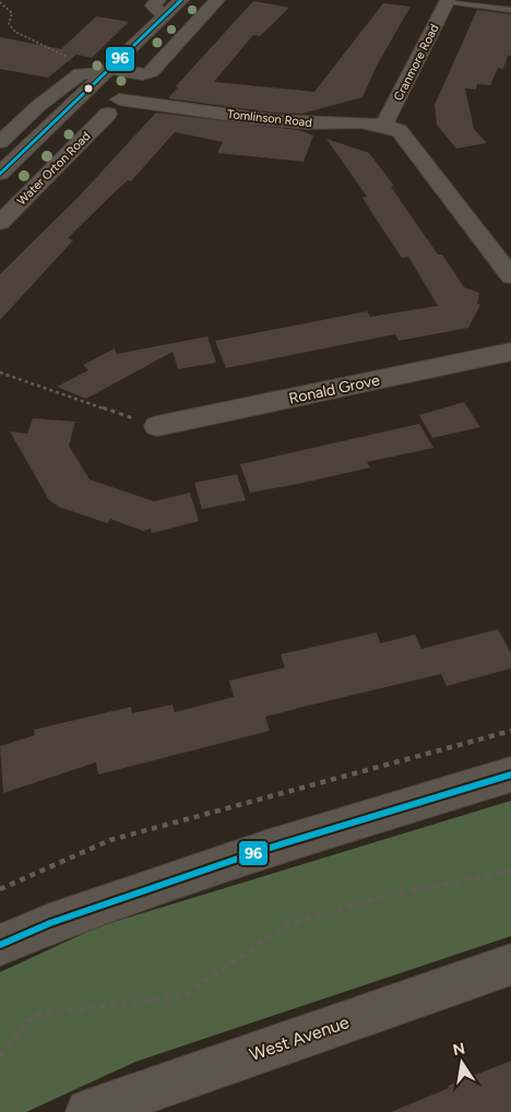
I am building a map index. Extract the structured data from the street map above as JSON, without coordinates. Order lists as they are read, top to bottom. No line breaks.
{"streets":{"street":["Cranmore Road","Tomlinson Road","Water Orton Road","Ronald Grove","West Avenue"]},"crossings":[["Cranmore Road","Tomlinson Road"],["Tomlinson Road","Water Orton Road"]],"lines":["transit line 96"],"north":"top"}
